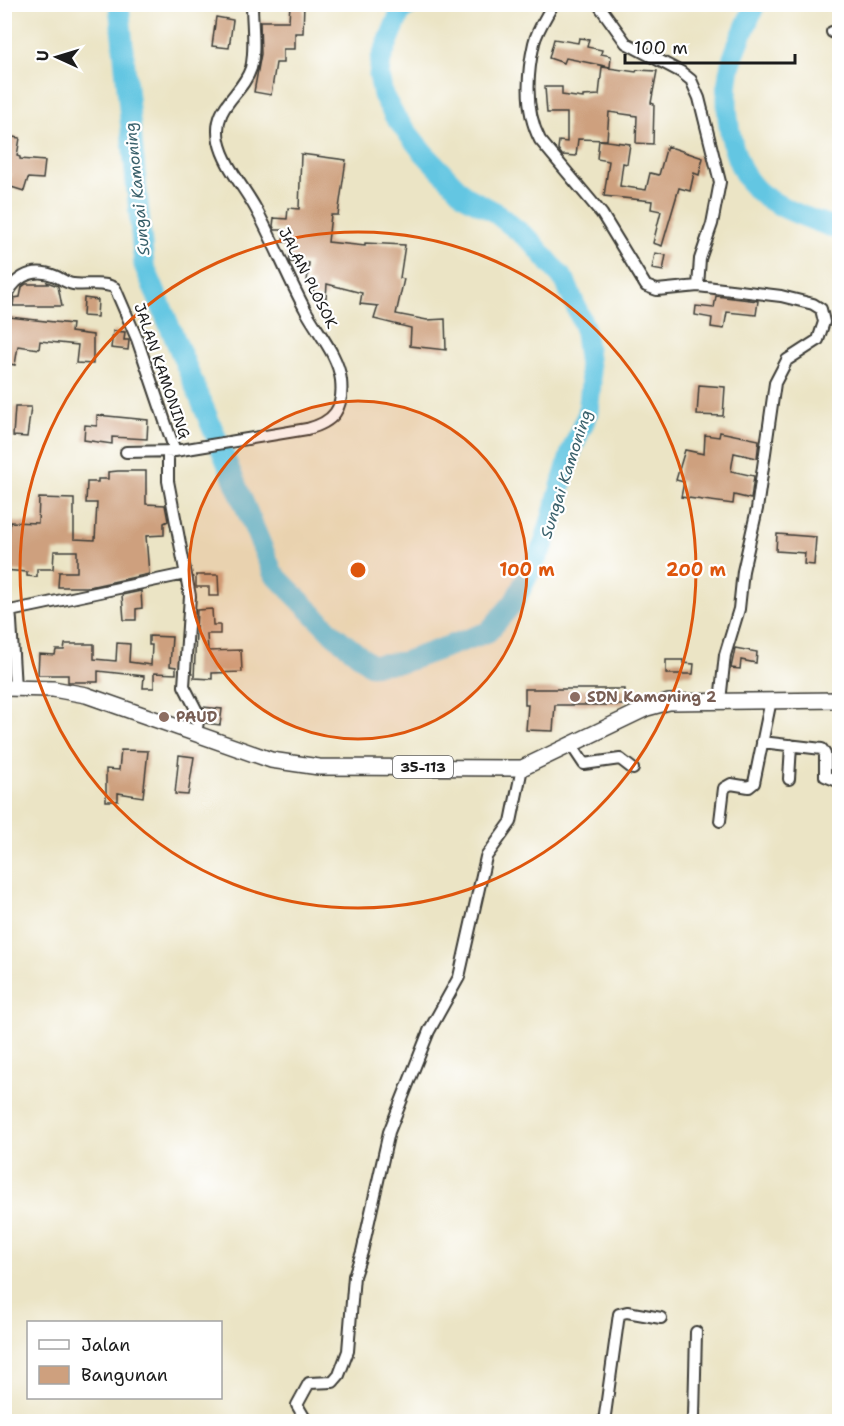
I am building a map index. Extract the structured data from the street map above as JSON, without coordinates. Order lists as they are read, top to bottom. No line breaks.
{"streets":{"main road":["35-113"],"street":["JALAN PLOSOK","JALAN KAMONING"]},"crossings":[["JALAN PLOSOK","JALAN KAMONING"]],"water":["Sungai Kamoning"],"places":["SDN Kamoning 2","PAUD"],"legend":["Jalan","Bangunan"],"scale_bar":"100 m","north":"left","rings":["100 m","200 m"]}
